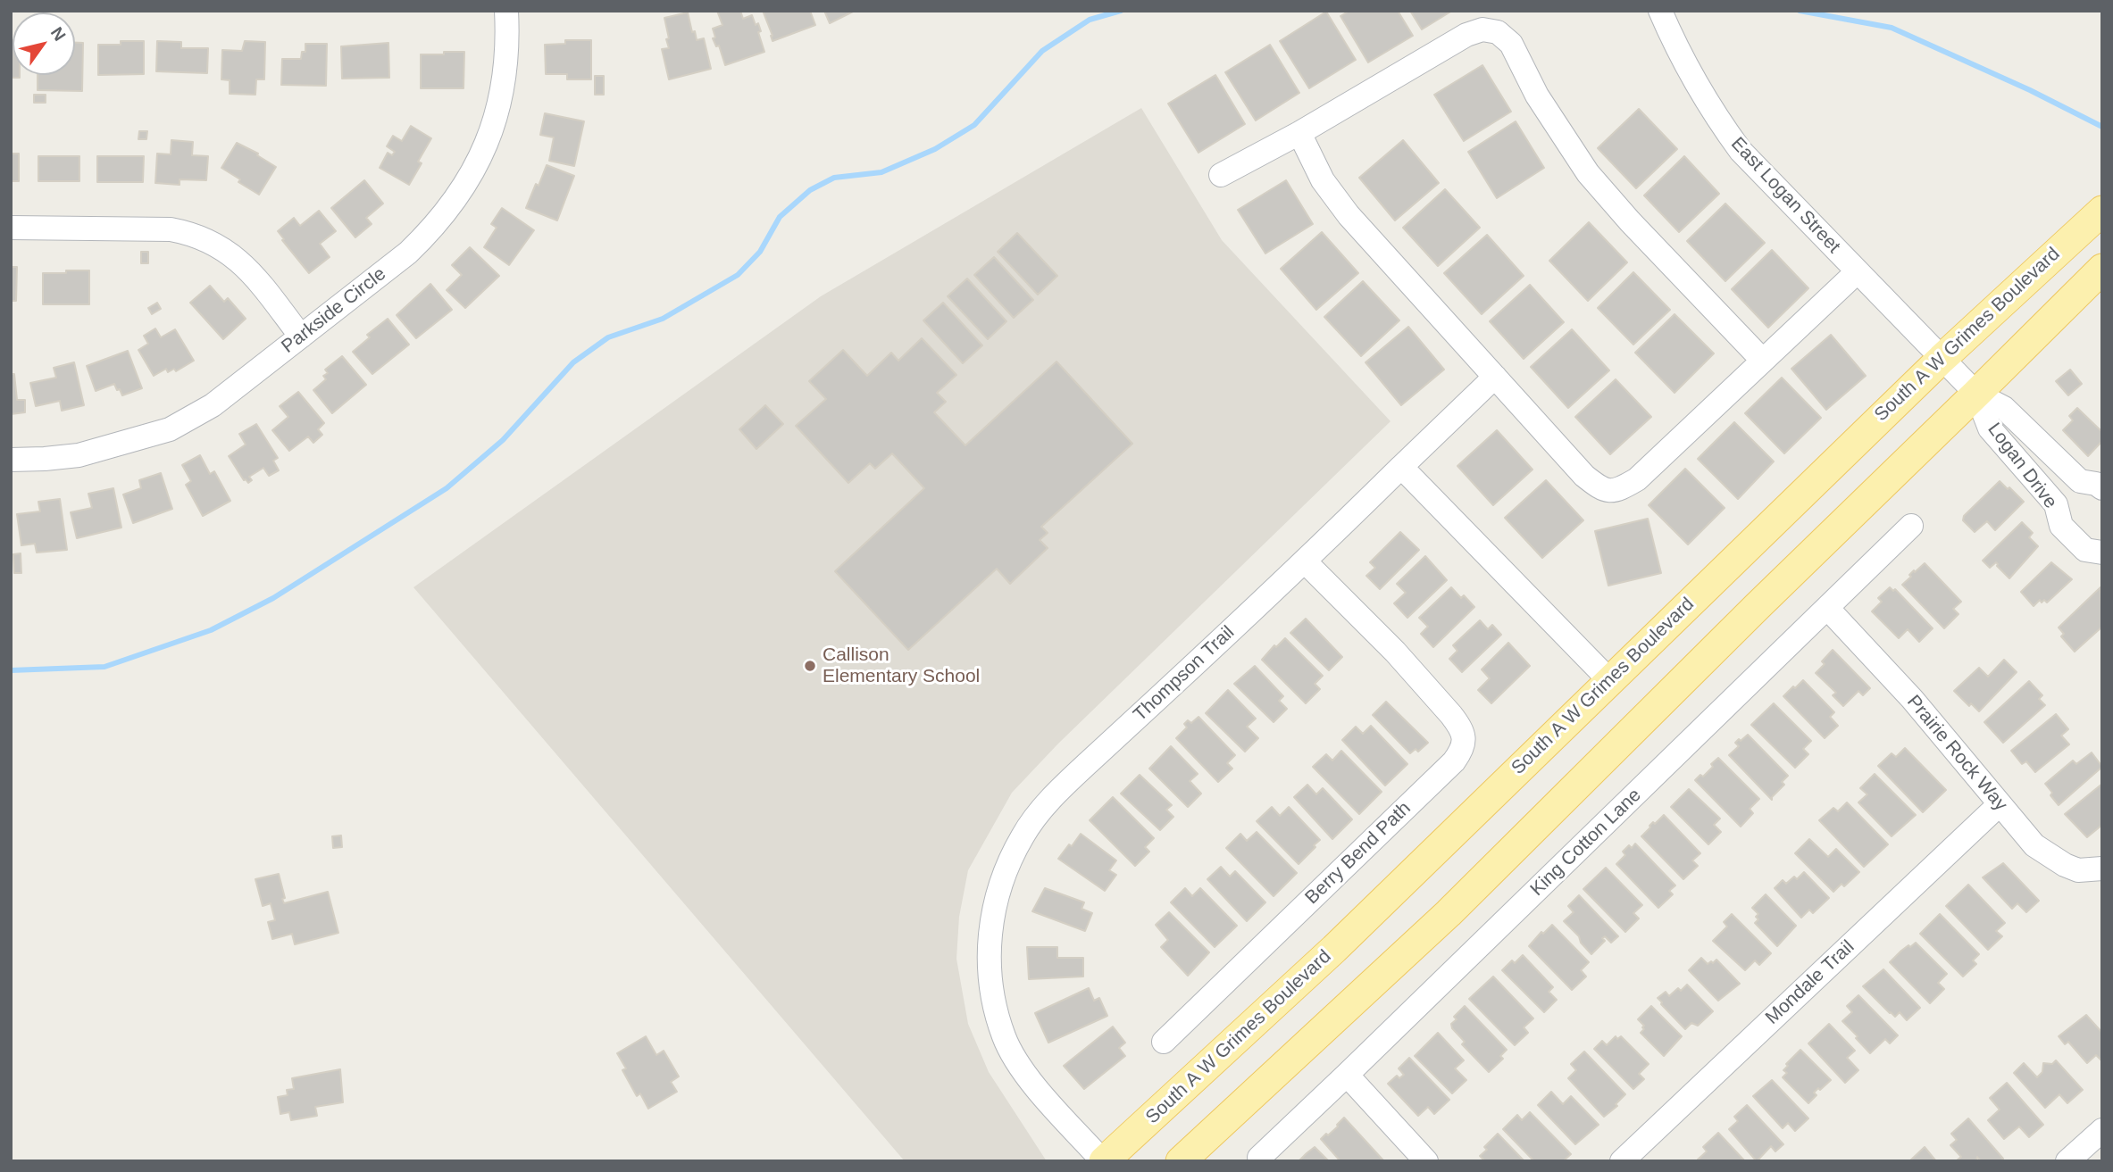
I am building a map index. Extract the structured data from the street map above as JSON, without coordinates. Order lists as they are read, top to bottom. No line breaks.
{"streets":{"main road":["South A W Grimes Boulevard"],"street":["East Logan Street","Parkside Circle","Logan Drive","Thompson Trail","Prairie Rock Way","King Cotton Lane","Berry Bend Path","Mondale Trail"]},"crossings":[["East Logan Street","South A W Grimes Boulevard"],["East Logan Street","Logan Drive"],["South A W Grimes Boulevard","Logan Drive"],["South A W Grimes Boulevard","Thompson Trail"],["Thompson Trail","Berry Bend Path"],["Prairie Rock Way","King Cotton Lane"],["Prairie Rock Way","Mondale Trail"]],"places":["Callison Elementary School"],"north":"top right"}
